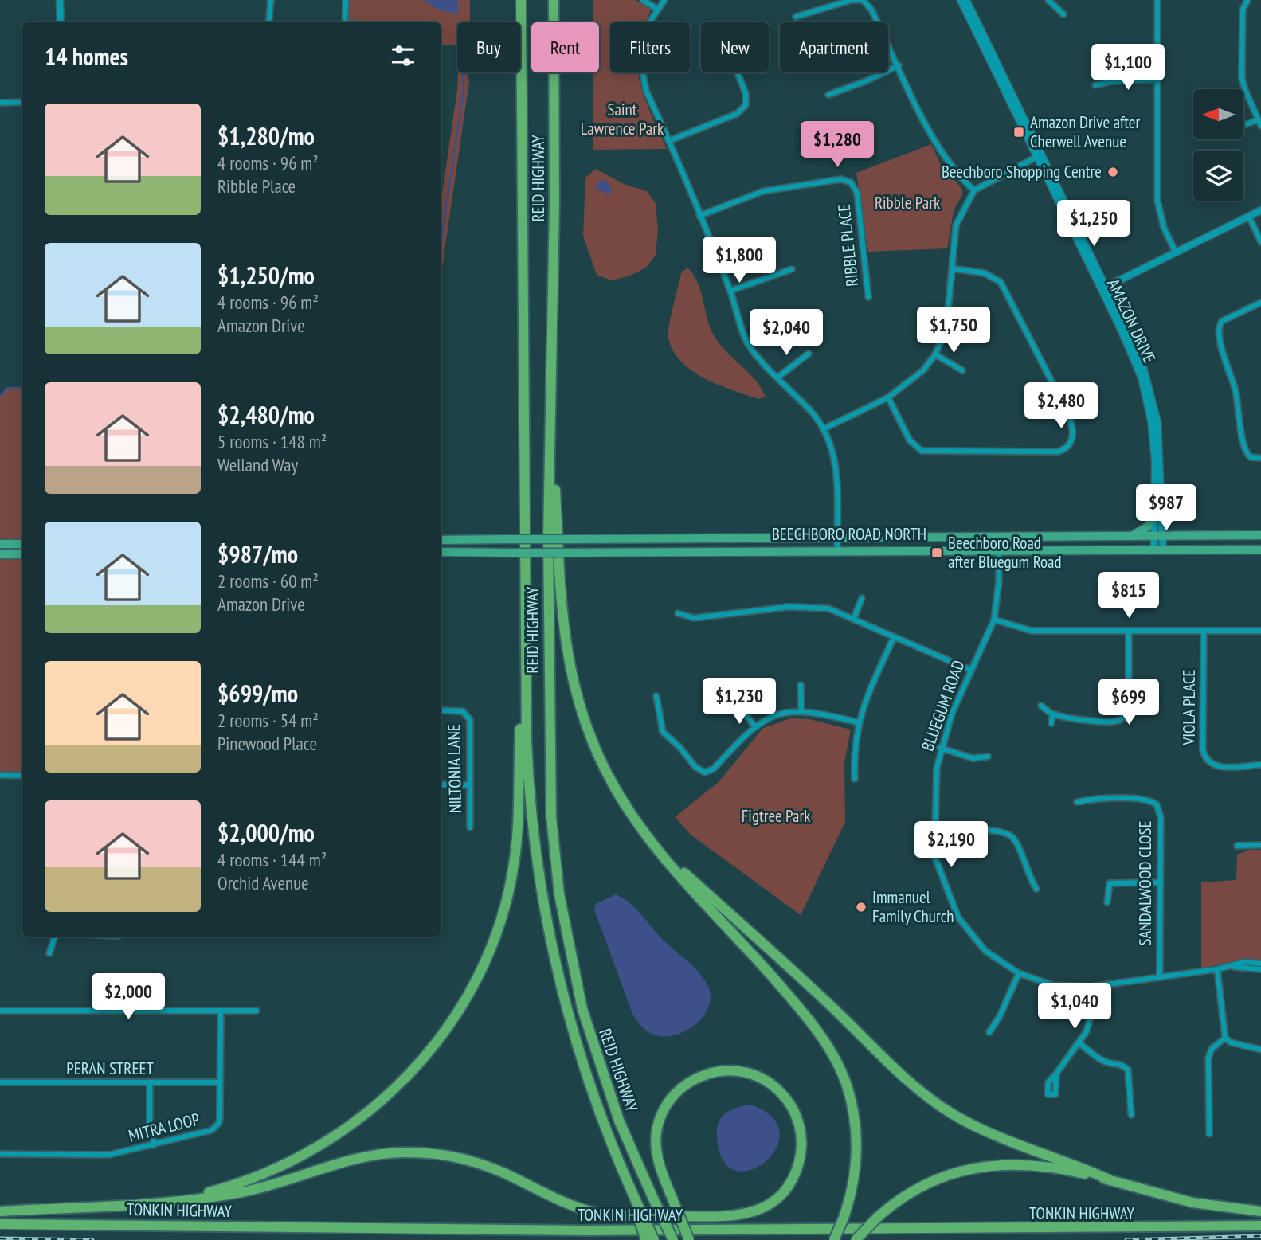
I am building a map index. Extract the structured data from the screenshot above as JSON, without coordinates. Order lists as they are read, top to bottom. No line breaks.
{"streets":{"highway":["REID HIGHWAY","TONKIN HIGHWAY"],"main road":["BEECHBORO ROAD NORTH"],"street":["RIBBLE PLACE","AMAZON DRIVE","BLUEGUM ROAD","VIOLA PLACE","NILTONIA LANE","SANDALWOOD CLOSE","PERAN STREET","MITRA LOOP"]},"crossings":[["AMAZON DRIVE","BEECHBORO ROAD NORTH"],["BEECHBORO ROAD NORTH","BLUEGUM ROAD"],["BLUEGUM ROAD","SANDALWOOD CLOSE"],["PERAN STREET","MITRA LOOP"]],"parks":["Saint Lawrence Park","Ribble Park","Figtree Park"],"places":{"transit":["Amazon Drive after Cherwell Avenue","Beechboro Road after Bluegum Road"],"other":["Beechboro Shopping Centre","Immanuel Family Church"]},"north":"left","page":{"chip":["Buy","Rent","Filters","New","Apartment"],"heading":"14 homes","price":["$1,100","$1,280","$1,250","$1,800","$1,750","$2,040","$2,480","$987","$815","$1,230","$699","$2,190","$2,000","$1,040"],"list":[{"name":"$1,280/mo","note":"4 rooms · 96 m² · Ribble Place"},{"name":"$1,250/mo","note":"4 rooms · 96 m² · Amazon Drive"},{"name":"$2,480/mo","note":"5 rooms · 148 m² · Welland Way"},{"name":"$987/mo","note":"2 rooms · 60 m² · Amazon Drive"},{"name":"$699/mo","note":"2 rooms · 54 m² · Pinewood Place"},{"name":"$2,000/mo","note":"4 rooms · 144 m² · Orchid Avenue"}]}}
